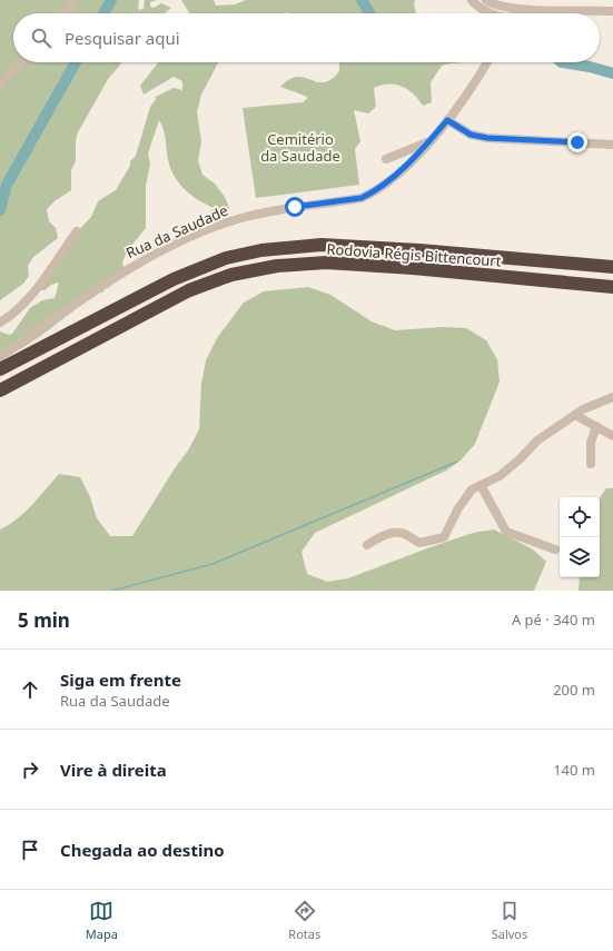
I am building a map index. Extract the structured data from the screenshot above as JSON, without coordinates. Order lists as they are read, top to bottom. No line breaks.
{"streets":{"highway":["Rodovia Régis Bittencourt"],"street":["Rua da Saudade"]},"parks":["Cemitério da Saudade"],"page":{"search":"Pesquisar aqui","heading":["5 min","A pé · 340 m"],"list":[["Siga em frente","Rua da Saudade","200 m"],["Vire à direita","140 m"],"Chegada ao destino"],"nav":["Mapa","Rotas","Salvos"]}}
